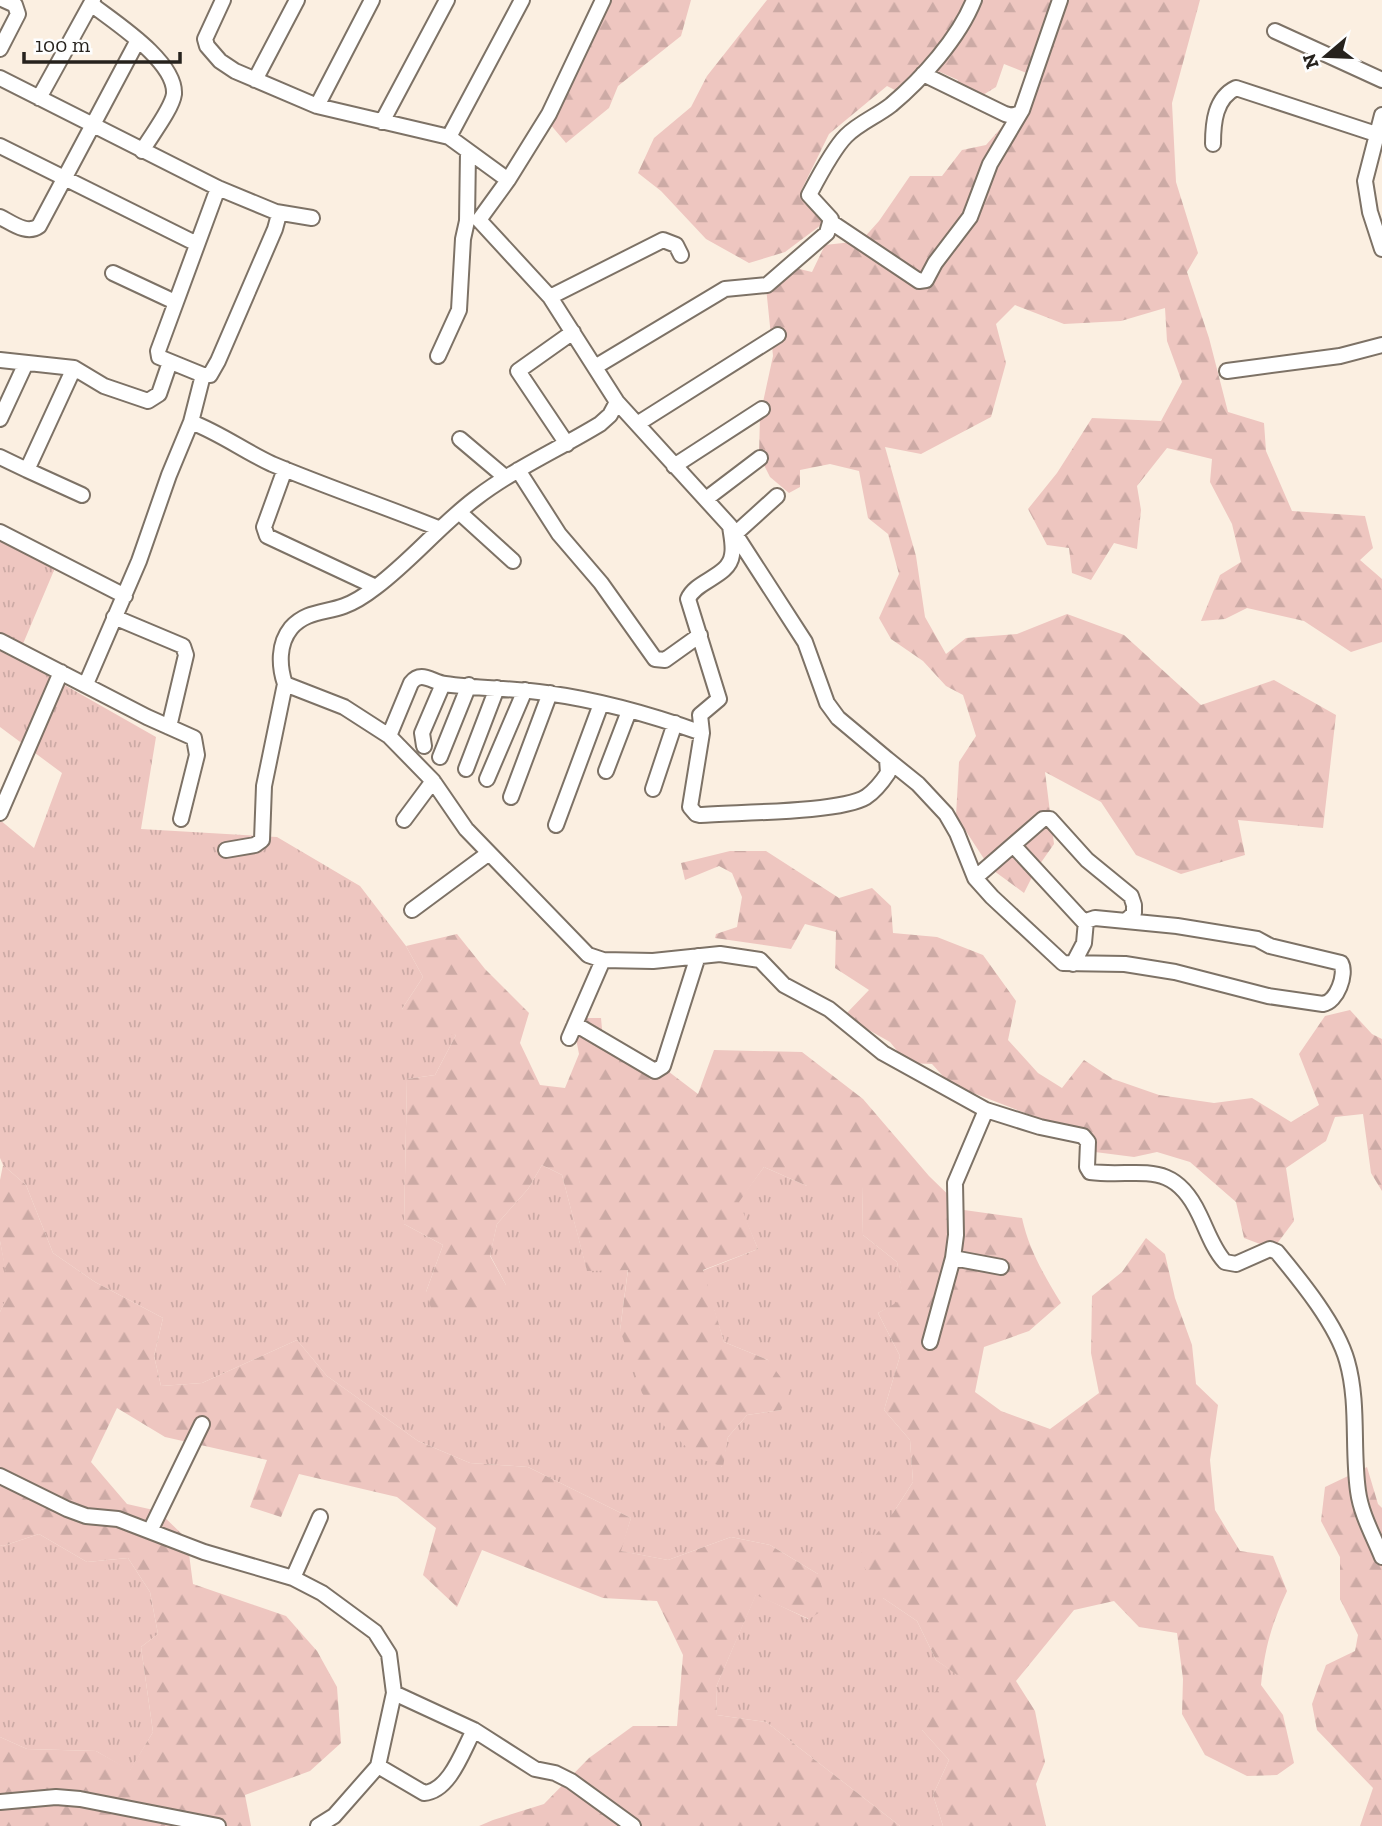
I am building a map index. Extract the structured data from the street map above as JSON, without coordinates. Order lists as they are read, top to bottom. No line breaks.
{"scale_bar":"100 m","north":"left"}
